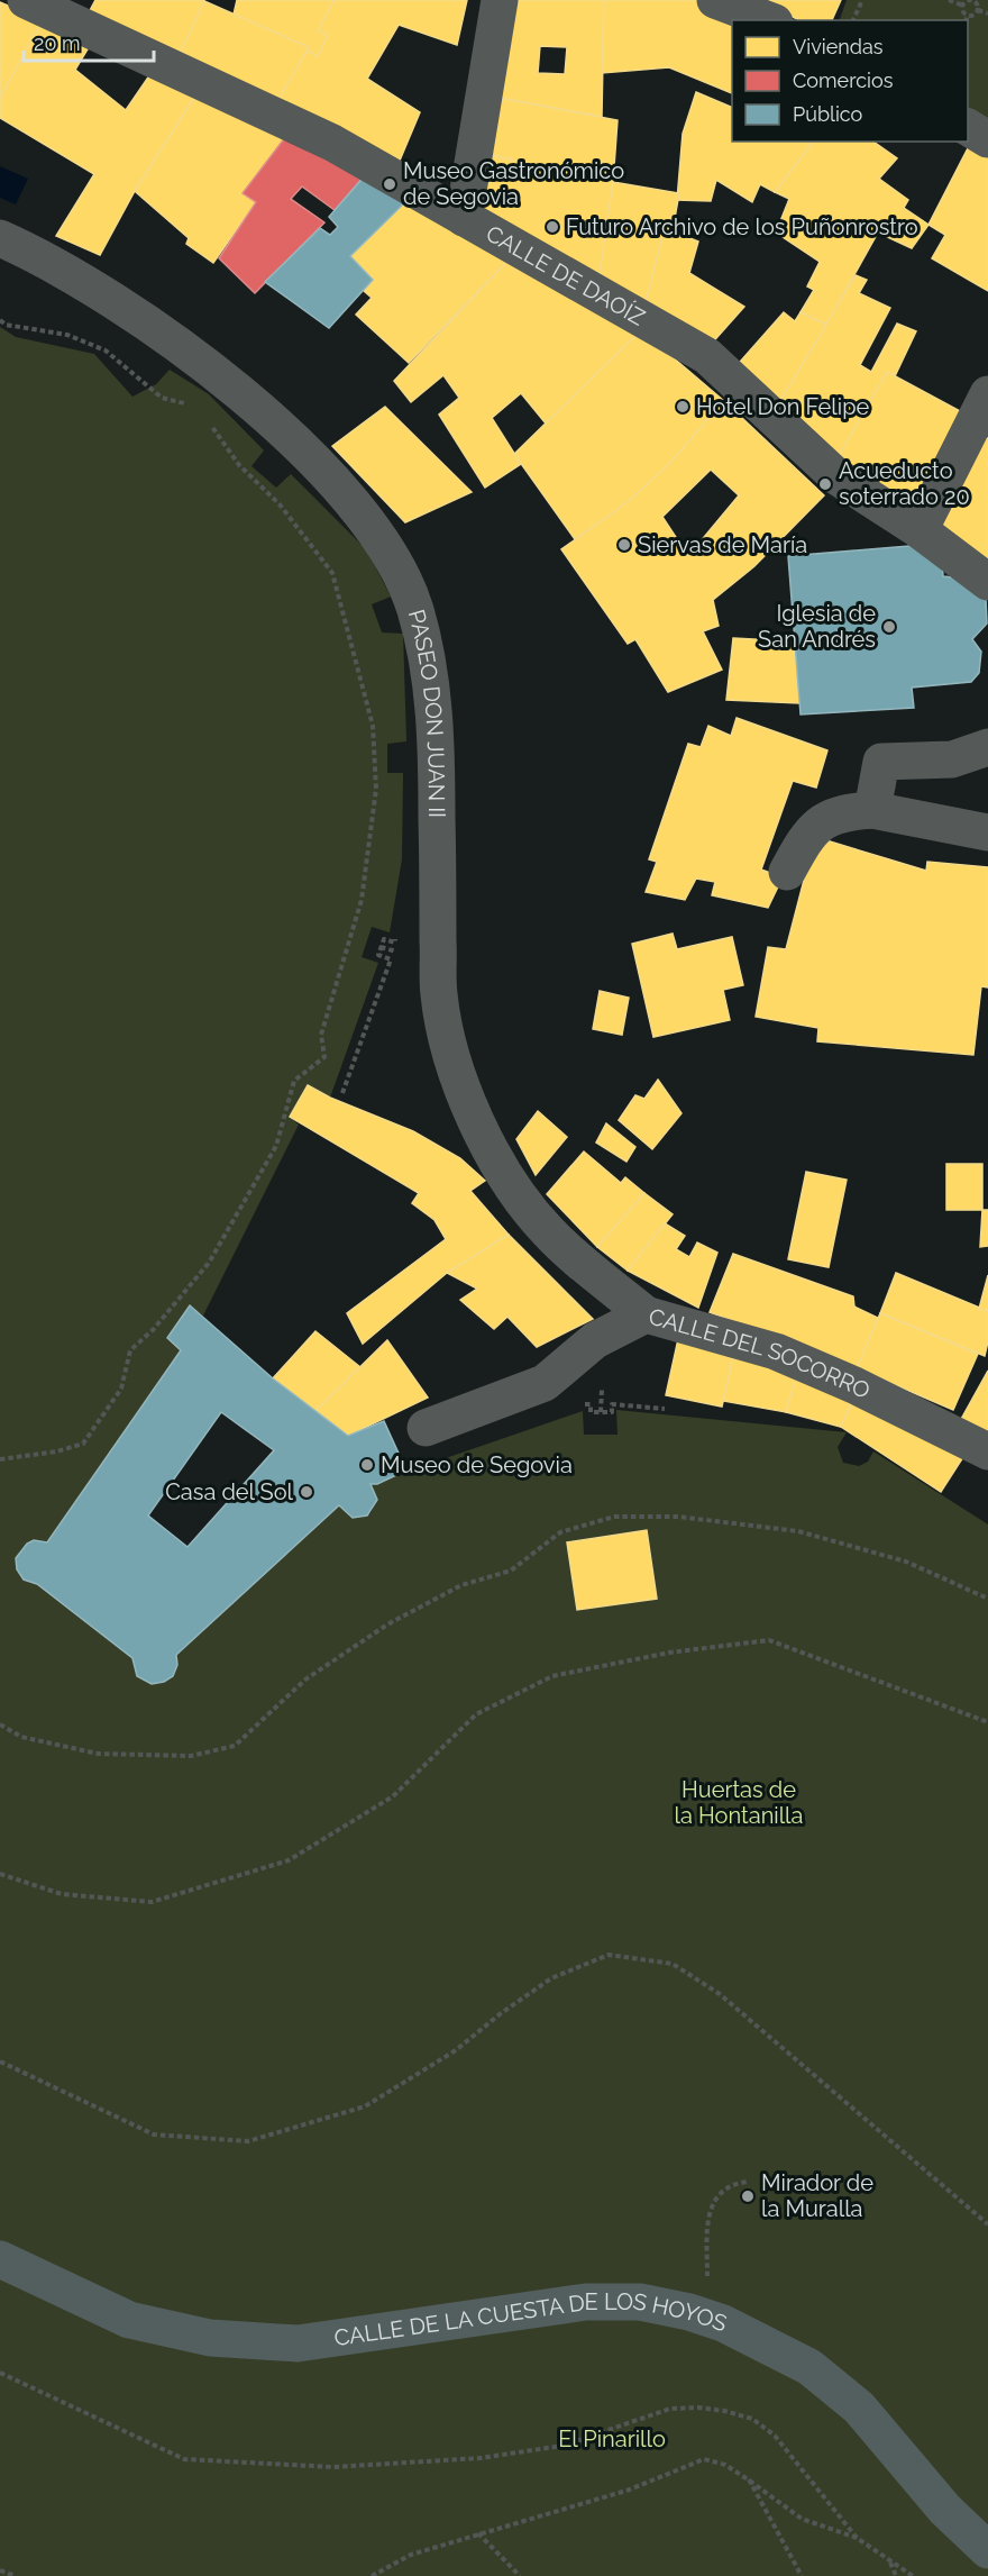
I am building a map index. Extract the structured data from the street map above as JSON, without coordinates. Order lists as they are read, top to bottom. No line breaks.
{"streets":{"main road":["CALLE DE LA CUESTA DE LOS HOYOS"],"street":["CALLE DE DAOÍZ","PASEO DON JUAN II","CALLE DEL SOCORRO"]},"crossings":[["PASEO DON JUAN II","CALLE DEL SOCORRO"]],"parks":["Huertas de la Hontanilla","El Pinarillo"],"places":["Museo Gastronómico de Segovia","Futuro Archivo de los Puñonrostro","Hotel Don Felipe","Acueducto soterrado 20","Siervas de María","Iglesia de San Andrés","Museo de Segovia","Casa del Sol","Mirador de la Muralla"],"legend":["Viviendas","Comercios","Público"],"scale_bar":"20 m"}
